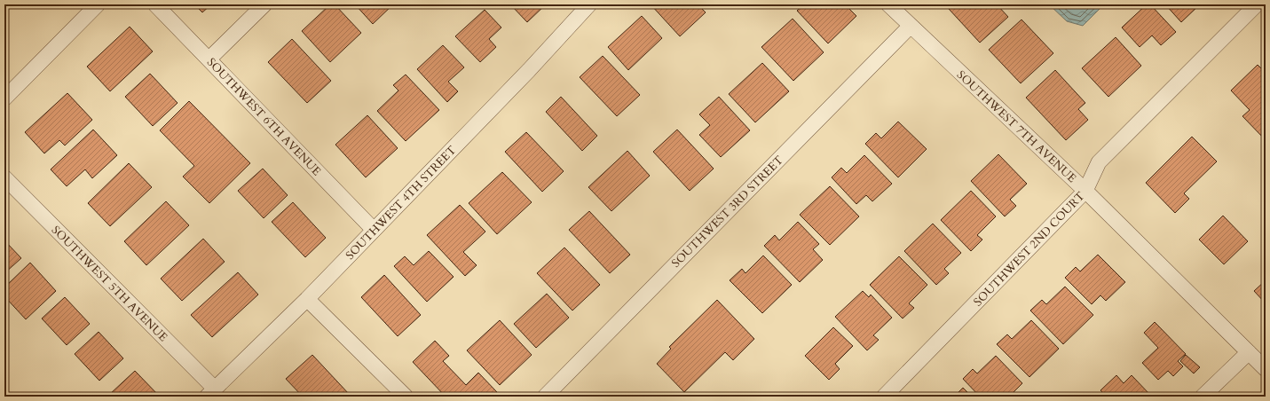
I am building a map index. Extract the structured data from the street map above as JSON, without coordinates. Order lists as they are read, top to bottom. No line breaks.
{"streets":{"street":["SOUTHWEST 6TH AVENUE","SOUTHWEST 7TH AVENUE","SOUTHWEST 4TH STREET","SOUTHWEST 3RD STREET","SOUTHWEST 2ND COURT","SOUTHWEST 5TH AVENUE"]},"crossings":[["SOUTHWEST 6TH AVENUE","SOUTHWEST 4TH STREET"],["SOUTHWEST 7TH AVENUE","SOUTHWEST 3RD STREET"],["SOUTHWEST 7TH AVENUE","SOUTHWEST 2ND COURT"],["SOUTHWEST 4TH STREET","SOUTHWEST 5TH AVENUE"]]}
